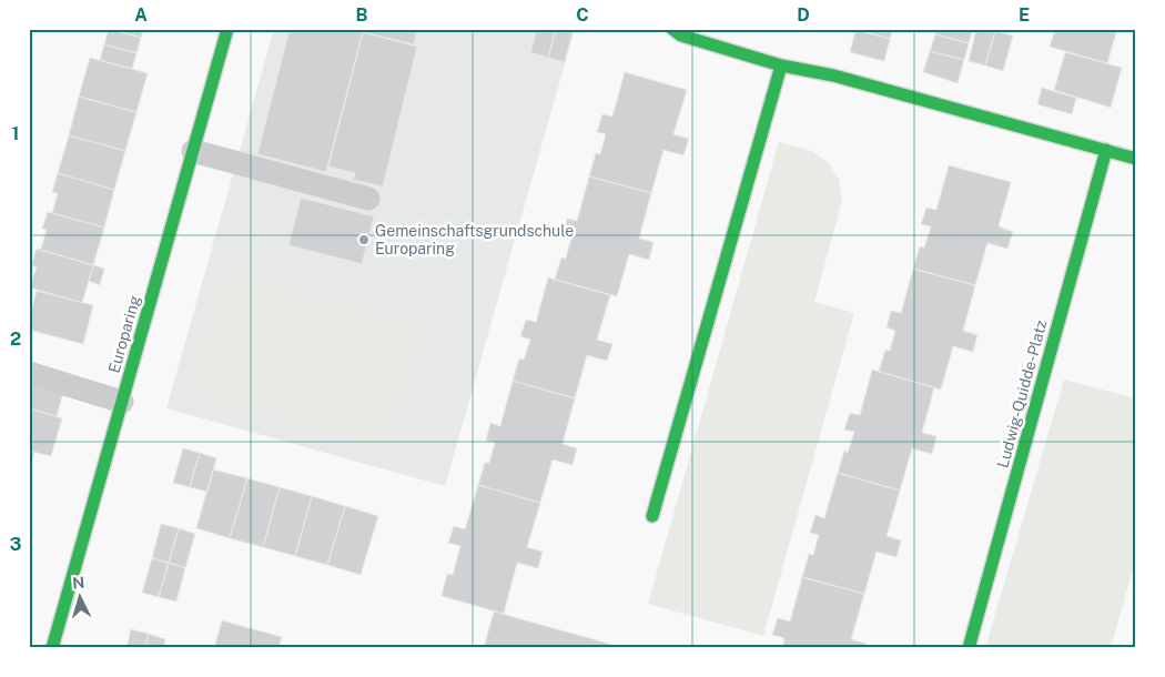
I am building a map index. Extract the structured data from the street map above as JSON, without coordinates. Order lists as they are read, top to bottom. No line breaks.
{"streets":{"street":["Europaring","Ludwig-Quidde-Platz"]},"places":["Gemeinschaftsgrundschule Europaring"],"north":"top","grid":{"columns":["A","B","C","D","E"],"rows":["1","2","3"]}}
